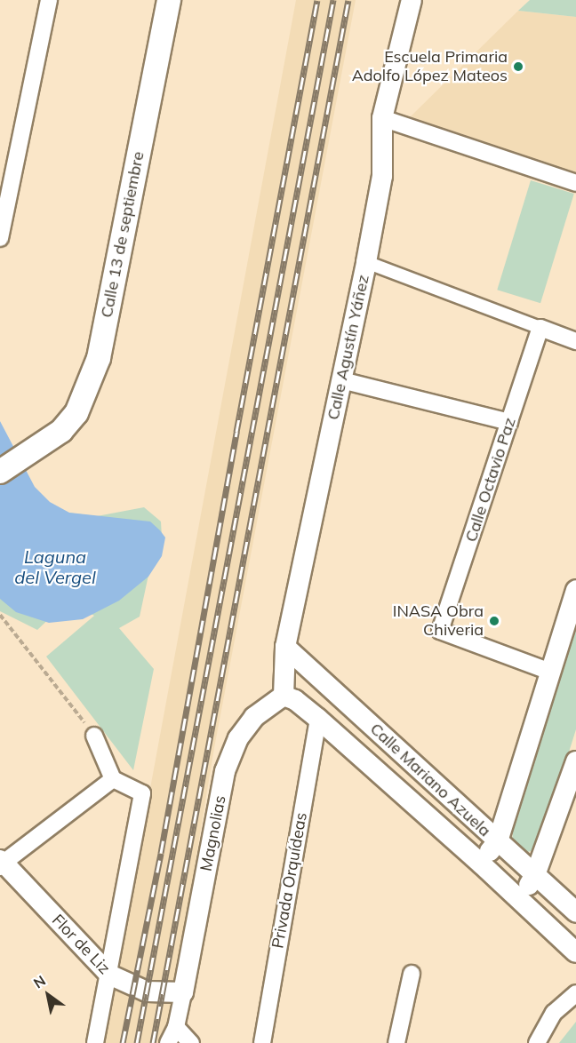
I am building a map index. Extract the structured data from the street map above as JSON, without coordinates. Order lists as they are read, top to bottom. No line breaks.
{"streets":{"main road":["Calle 13 de septiembre"],"street":["Calle Agustín Yáñez","Calle Octavio Paz","Calle Mariano Azuela","Magnolias","Privada Orquídeas","Flor de Liz"]},"crossings":[["Calle Agustín Yáñez","Calle Mariano Azuela"],["Calle Agustín Yáñez","Magnolias"],["Calle Mariano Azuela","Magnolias"],["Calle Mariano Azuela","Privada Orquídeas"],["Magnolias","Flor de Liz"]],"water":["Laguna del Vergel"],"places":["Escuela Primaria Adolfo López Mateos","INASA Obra Chiveria"],"north":"top left"}
